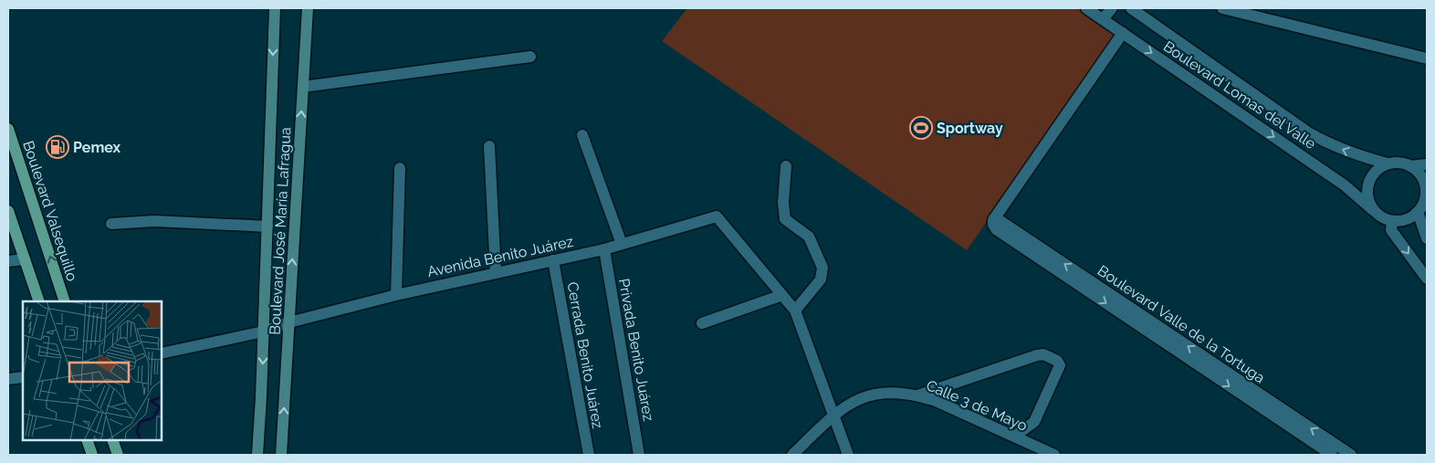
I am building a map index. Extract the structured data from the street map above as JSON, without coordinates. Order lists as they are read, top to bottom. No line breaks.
{"streets":{"main road":["Boulevard Valsequillo","Boulevard José María Lafragua"],"street":["Boulevard Lomas del Valle","Avenida Benito Juárez","Boulevard Valle de la Tortuga","Privada Benito Juárez","Cerrada Benito Juárez","Calle 3 de Mayo"]},"crossings":[["Boulevard José María Lafragua","Avenida Benito Juárez"],["Avenida Benito Juárez","Privada Benito Juárez"],["Avenida Benito Juárez","Cerrada Benito Juárez"]],"places":{"sports":["Sportway"],"fuel station":["Pemex"]}}
